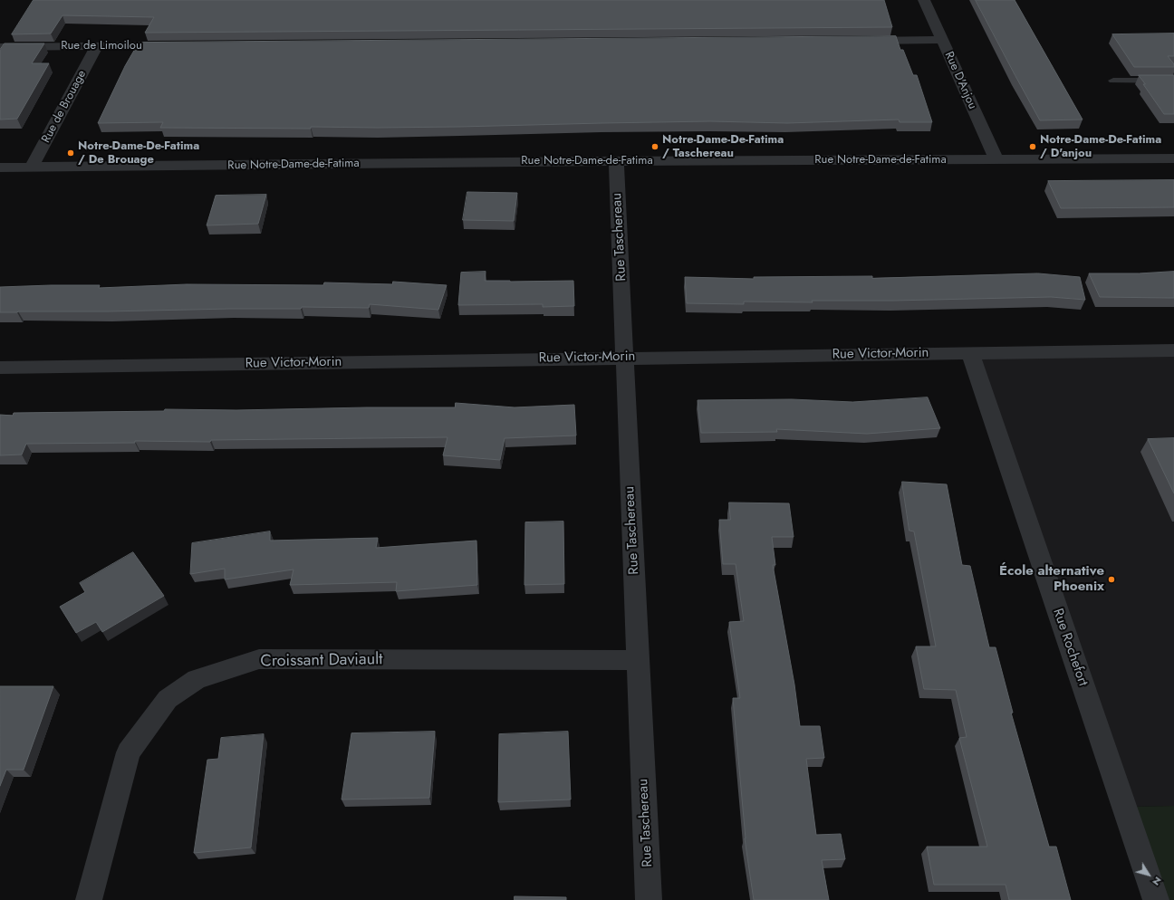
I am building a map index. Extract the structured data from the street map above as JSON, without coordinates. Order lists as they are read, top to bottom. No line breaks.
{"streets":{"street":["Rue de Limoilou","Rue D'Anjou","Rue de Brouage","Rue Notre-Dame-de-Fatima","Rue Taschereau","Rue Victor-Morin","Rue Rochefort","Croissant Daviault"]},"crossings":[["Rue de Limoilou","Rue de Brouage"],["Rue D'Anjou","Rue Notre-Dame-de-Fatima"],["Rue de Brouage","Rue Notre-Dame-de-Fatima"],["Rue Notre-Dame-de-Fatima","Rue Taschereau"],["Rue Taschereau","Rue Victor-Morin"],["Rue Taschereau","Croissant Daviault"],["Rue Victor-Morin","Rue Rochefort"]],"places":["Notre-Dame-De-Fatima / Taschereau","Notre-Dame-De-Fatima / D'anjou","Notre-Dame-De-Fatima / De Brouage","École alternative Phoenix"],"north":"bottom right"}
